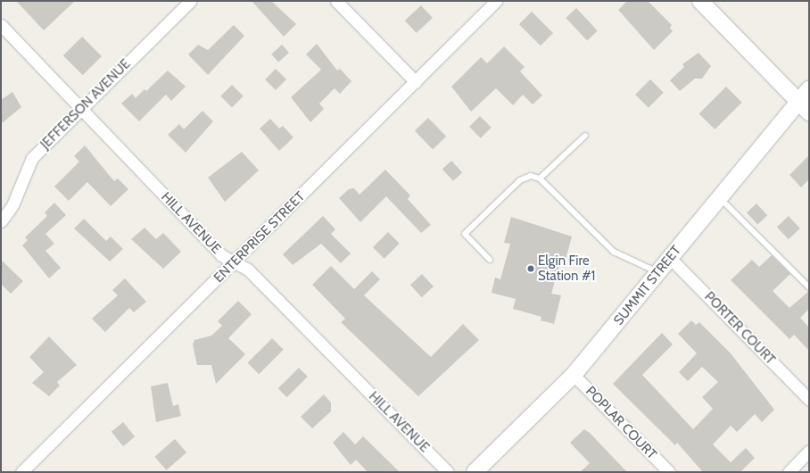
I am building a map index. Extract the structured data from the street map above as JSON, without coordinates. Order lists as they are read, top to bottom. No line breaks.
{"streets":{"main road":["SUMMIT STREET"],"street":["JEFFERSON AVENUE","HILL AVENUE","ENTERPRISE STREET","PORTER COURT","POPLAR COURT"]},"crossings":[["JEFFERSON AVENUE","HILL AVENUE"],["HILL AVENUE","ENTERPRISE STREET"],["SUMMIT STREET","PORTER COURT"],["SUMMIT STREET","POPLAR COURT"]],"places":["Elgin Fire Station #1"]}
